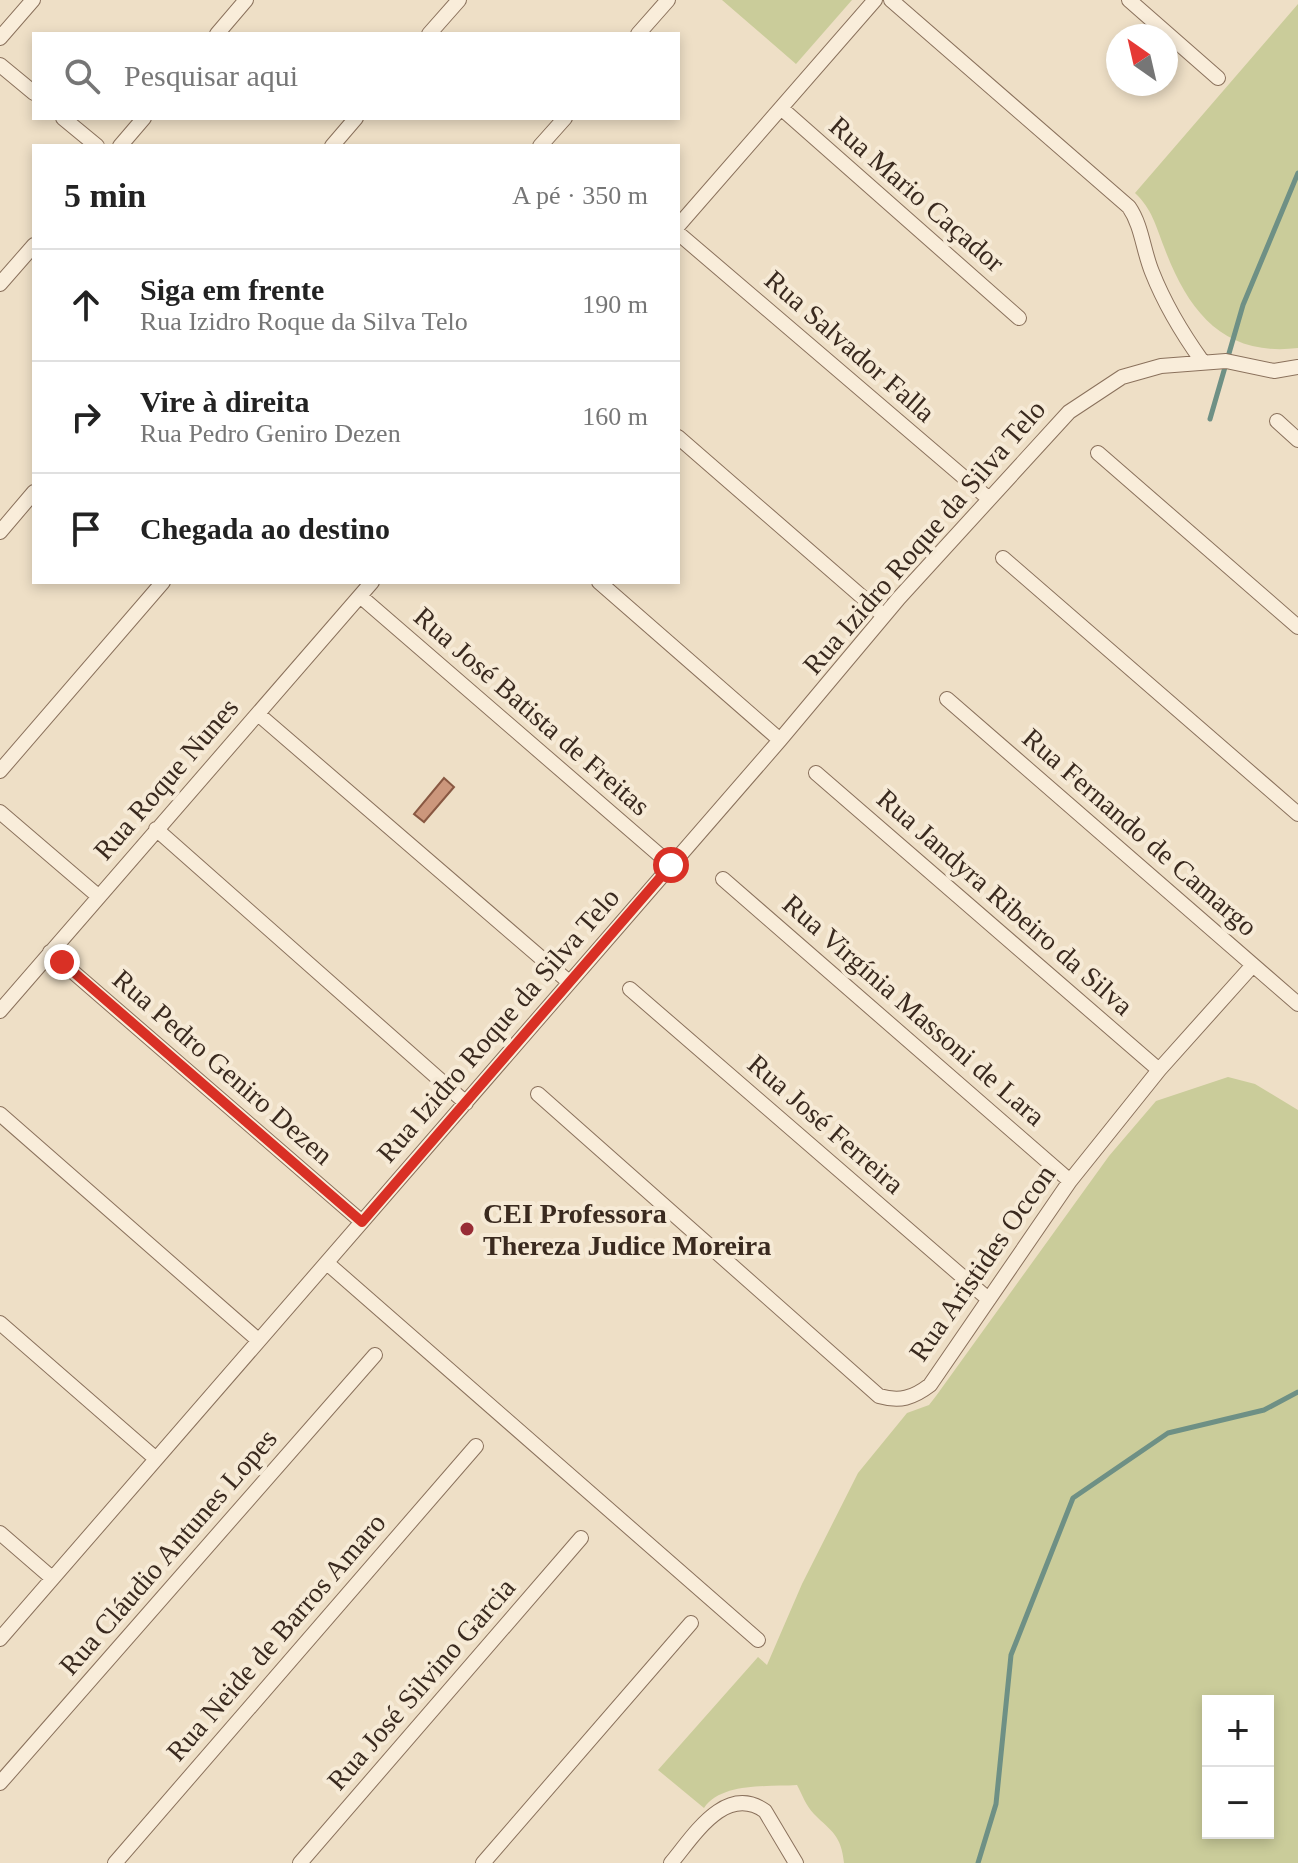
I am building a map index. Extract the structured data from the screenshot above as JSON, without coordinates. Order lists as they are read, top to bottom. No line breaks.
{"streets":{"street":["Rua Mario Caçador","Rua Salvador Falla","Rua Izidro Roque da Silva Telo","Rua José Batista de Freitas","Rua Roque Nunes","Rua Fernando de Camargo","Rua Jandyra Ribeiro da Silva","Rua Virgínia Massoni de Lara","Rua Pedro Geniro Dezen","Rua José Ferreira","Rua Aristides Occon","Rua Cláudio Antunes Lopes","Rua Neide de Barros Amaro","Rua José Silvino Garcia"]},"crossings":[["Rua Salvador Falla","Rua Izidro Roque da Silva Telo"],["Rua Izidro Roque da Silva Telo","Rua José Batista de Freitas"],["Rua Izidro Roque da Silva Telo","Rua Pedro Geniro Dezen"],["Rua José Batista de Freitas","Rua Roque Nunes"],["Rua Roque Nunes","Rua Pedro Geniro Dezen"],["Rua Fernando de Camargo","Rua Aristides Occon"],["Rua Jandyra Ribeiro da Silva","Rua Aristides Occon"],["Rua Virgínia Massoni de Lara","Rua Aristides Occon"],["Rua José Ferreira","Rua Aristides Occon"]],"places":["CEI Professora Thereza Judice Moreira"],"north":"top left","page":{"search":"Pesquisar aqui","heading":["5 min","A pé · 350 m"],"list":[["Siga em frente","Rua Izidro Roque da Silva Telo","190 m"],["Vire à direita","Rua Pedro Geniro Dezen","160 m"],"Chegada ao destino"],"map_buttons":["+","−"]}}
